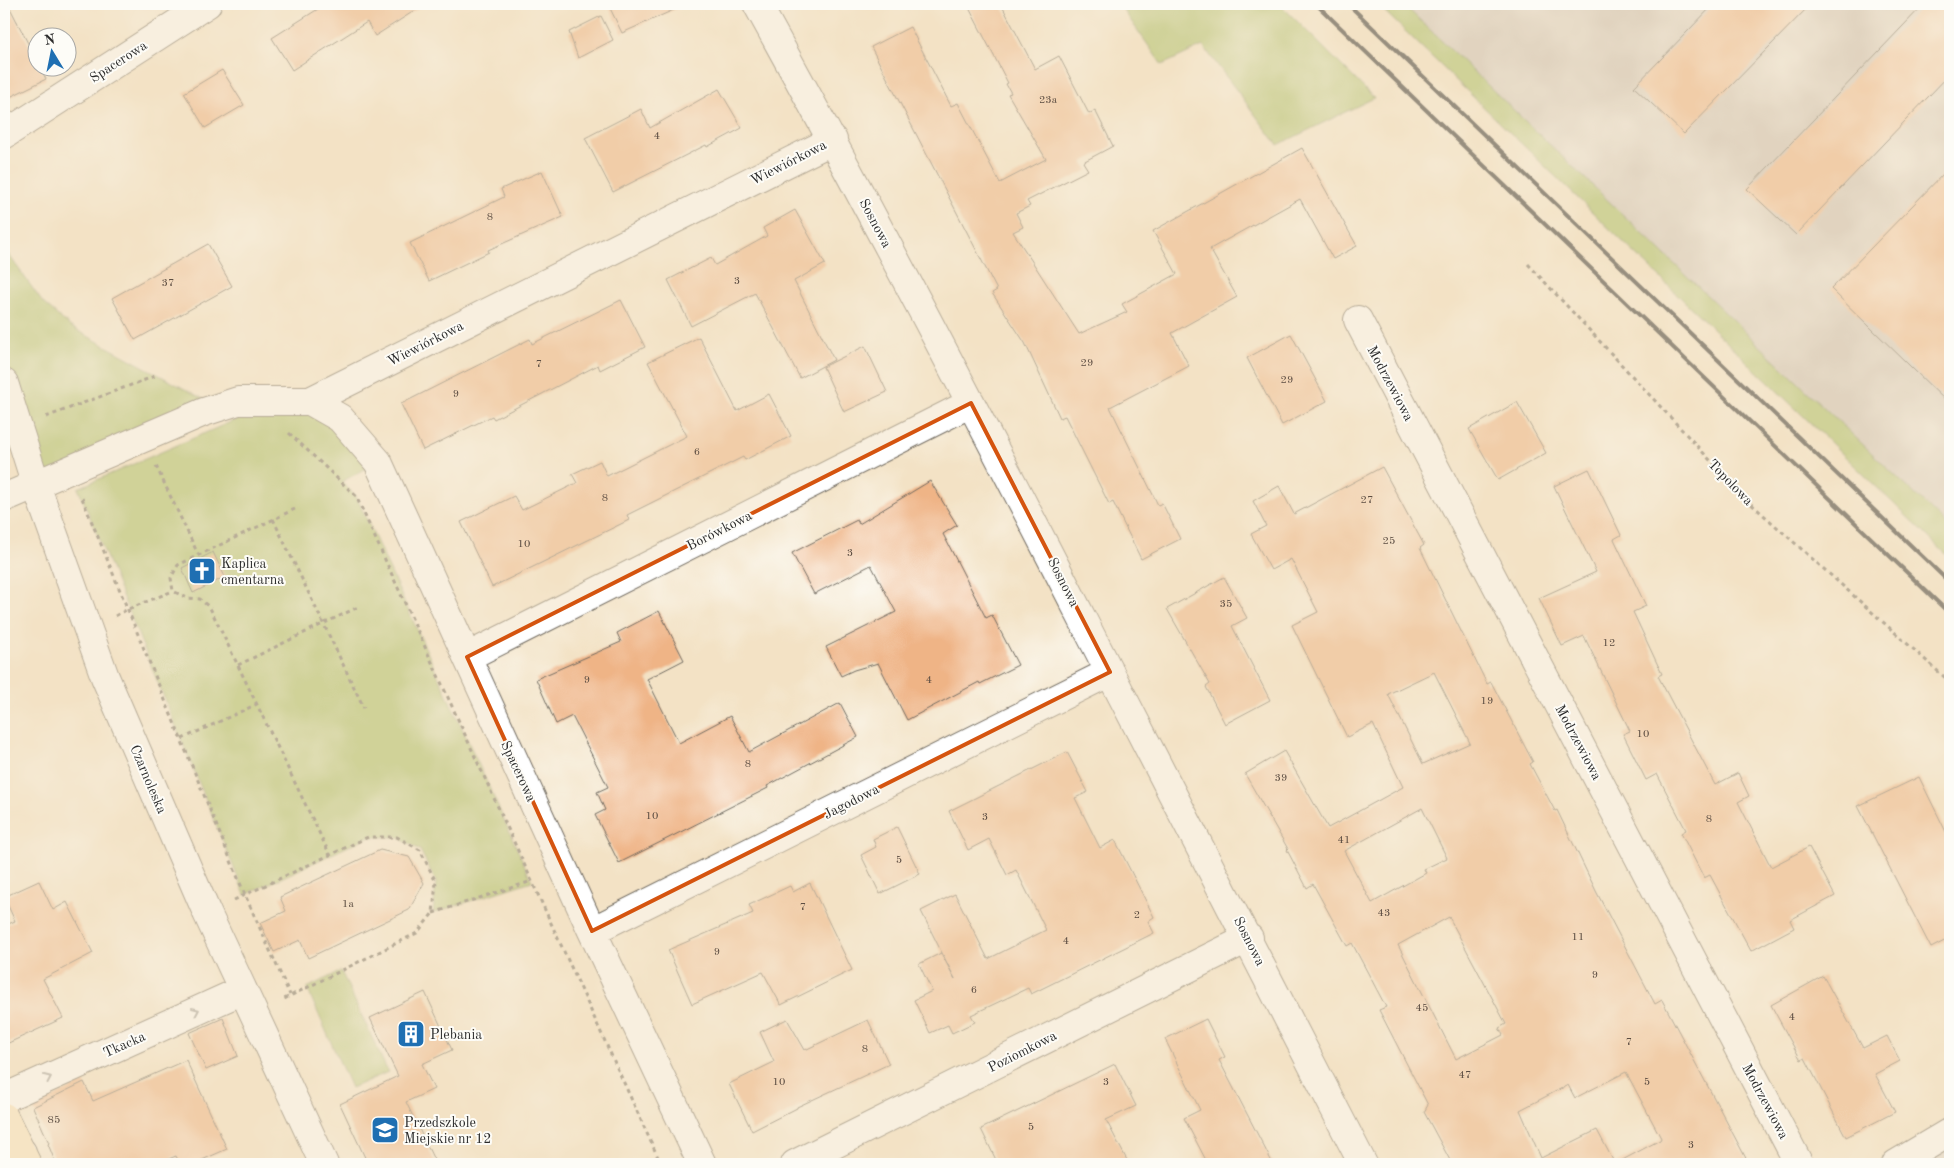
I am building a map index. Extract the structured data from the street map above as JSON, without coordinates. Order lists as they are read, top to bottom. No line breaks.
{"streets":{"street":["Spacerowa","Wiewiórkowa","Sosnowa","Modrzewiowa","Borówkowa","Czarnoleska","Jagodowa","Tkacka","Poziomkowa"],"path":["Topolowa"]},"crossings":[["Spacerowa","Wiewiórkowa"],["Spacerowa","Borówkowa"],["Spacerowa","Jagodowa"],["Wiewiórkowa","Sosnowa"],["Wiewiórkowa","Czarnoleska"],["Sosnowa","Borówkowa"],["Sosnowa","Jagodowa"],["Sosnowa","Poziomkowa"],["Czarnoleska","Tkacka"]],"one_way":["Tkacka"],"places":{"church":["Kaplica cmentarna"],"building":["Plebania"],"school or university":["Przedszkole Miejskie nr 12"]},"house_numbers":["23a","4","8","3","37","29","7","29","9","6","8","27","25","10","3","35","12","9","4","19","10","8","39","10","3","8","41","5","1a","7","43","2","11","4","9","9","6","45","4","7","8","47","10","3","5","85","5","3"],"north":"top"}
